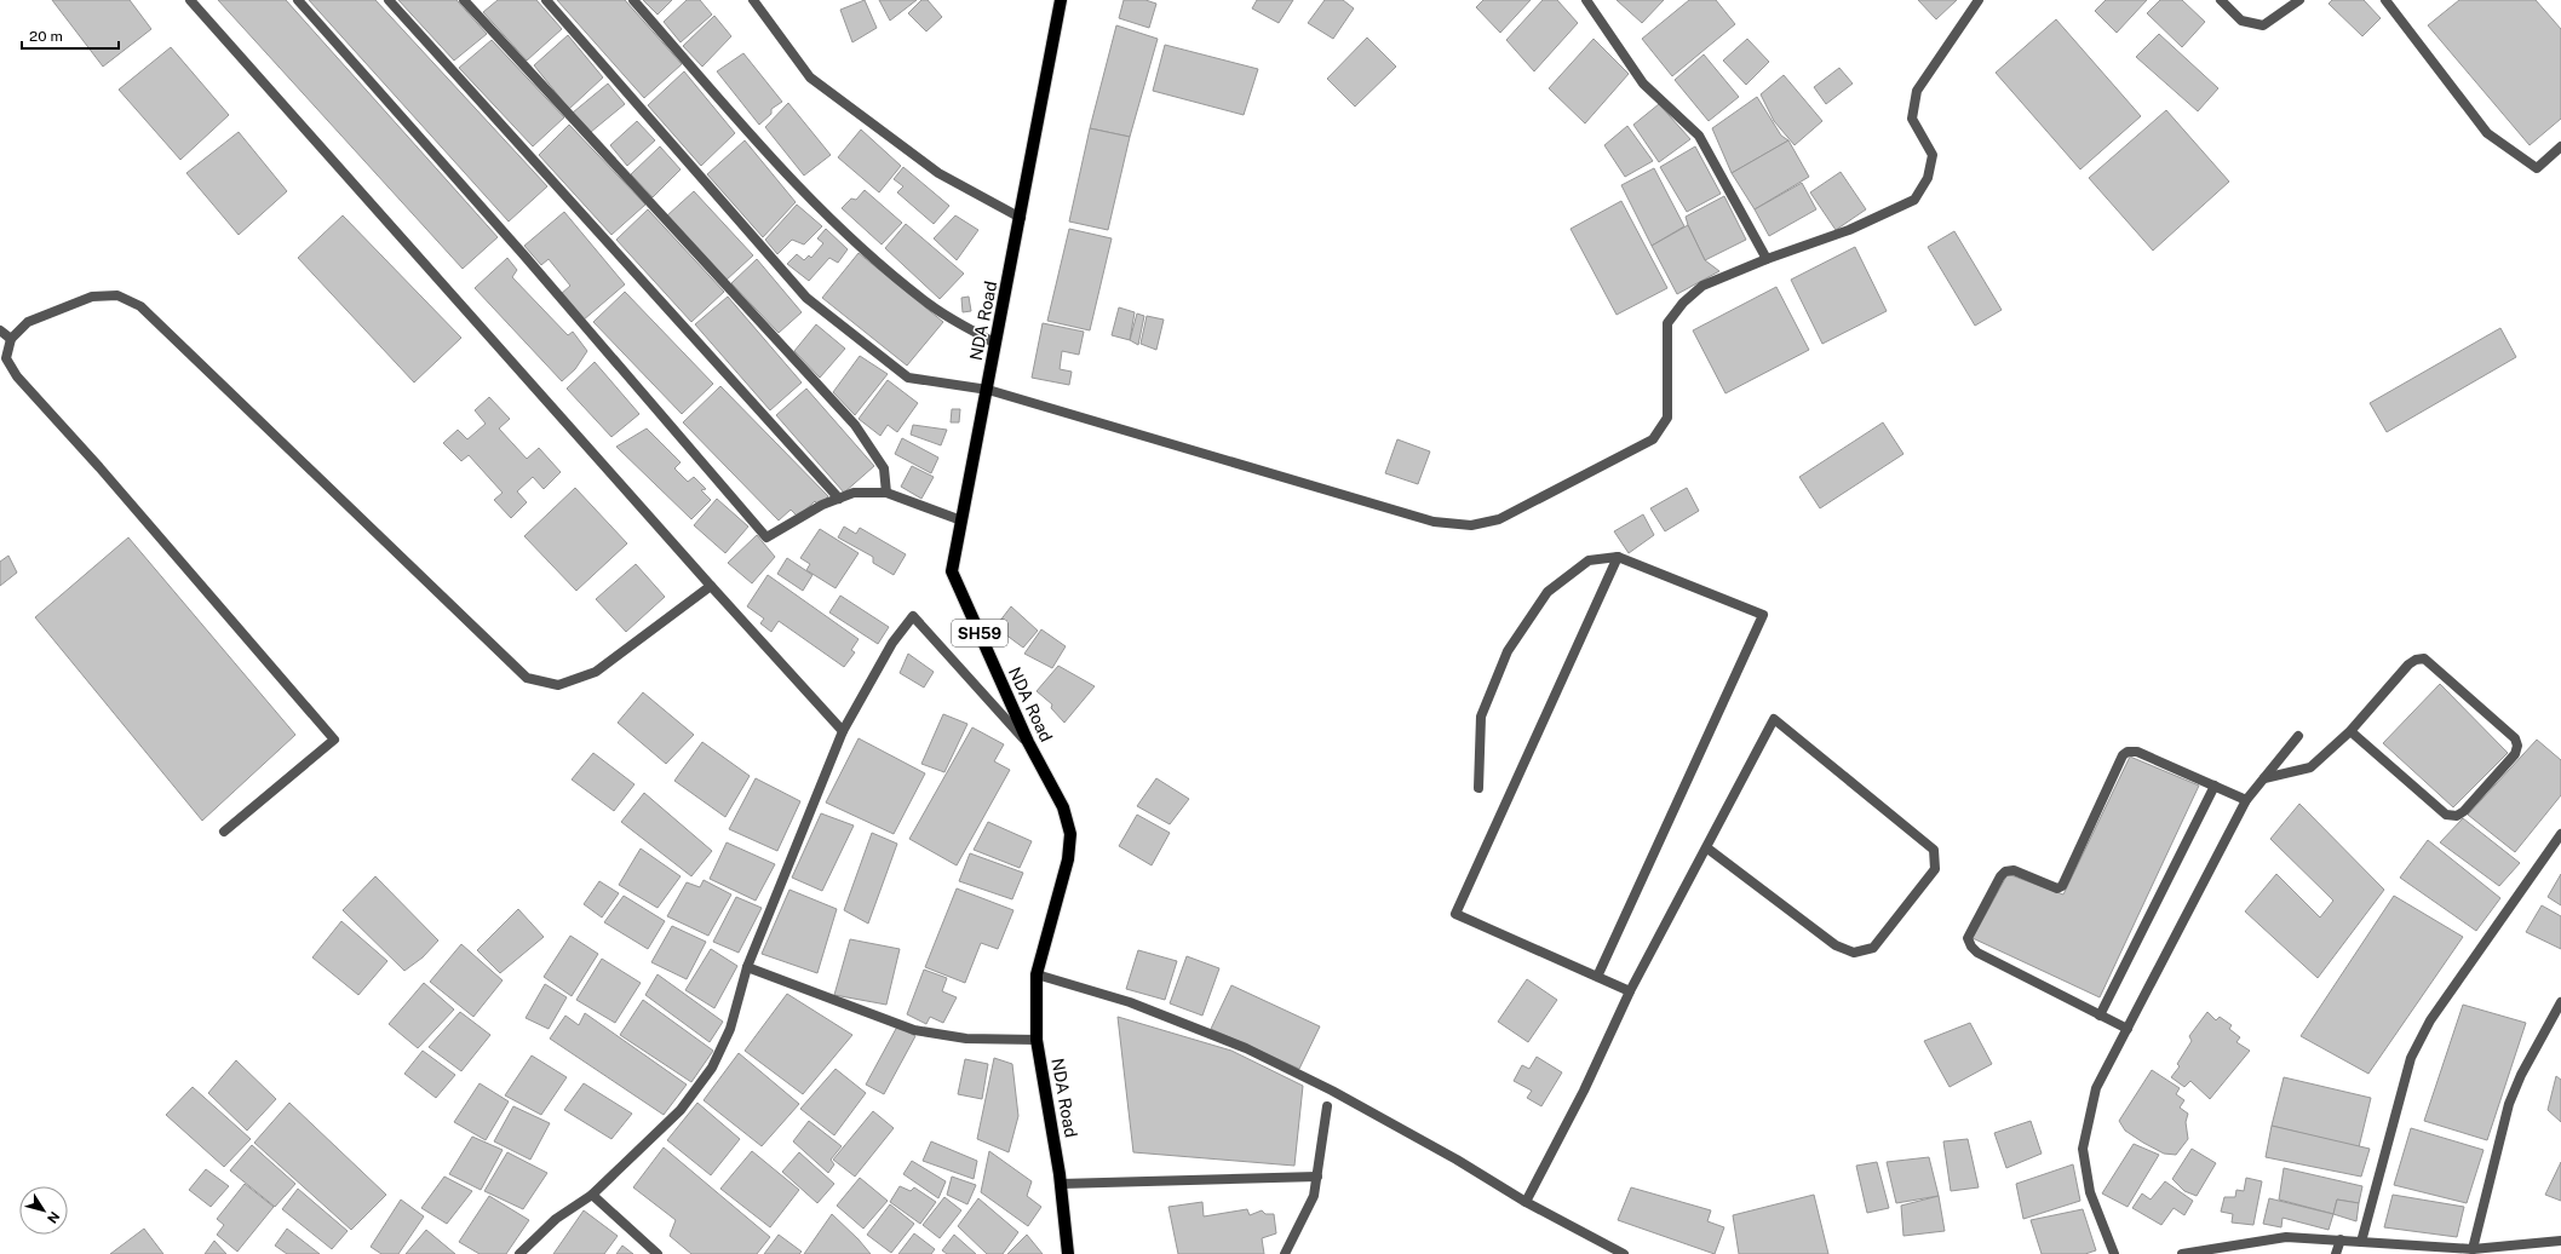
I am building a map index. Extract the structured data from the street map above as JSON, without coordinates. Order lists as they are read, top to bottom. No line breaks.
{"streets":{"main road":["NDA Road","SH59"]},"scale_bar":"20 m","north":"bottom right"}
